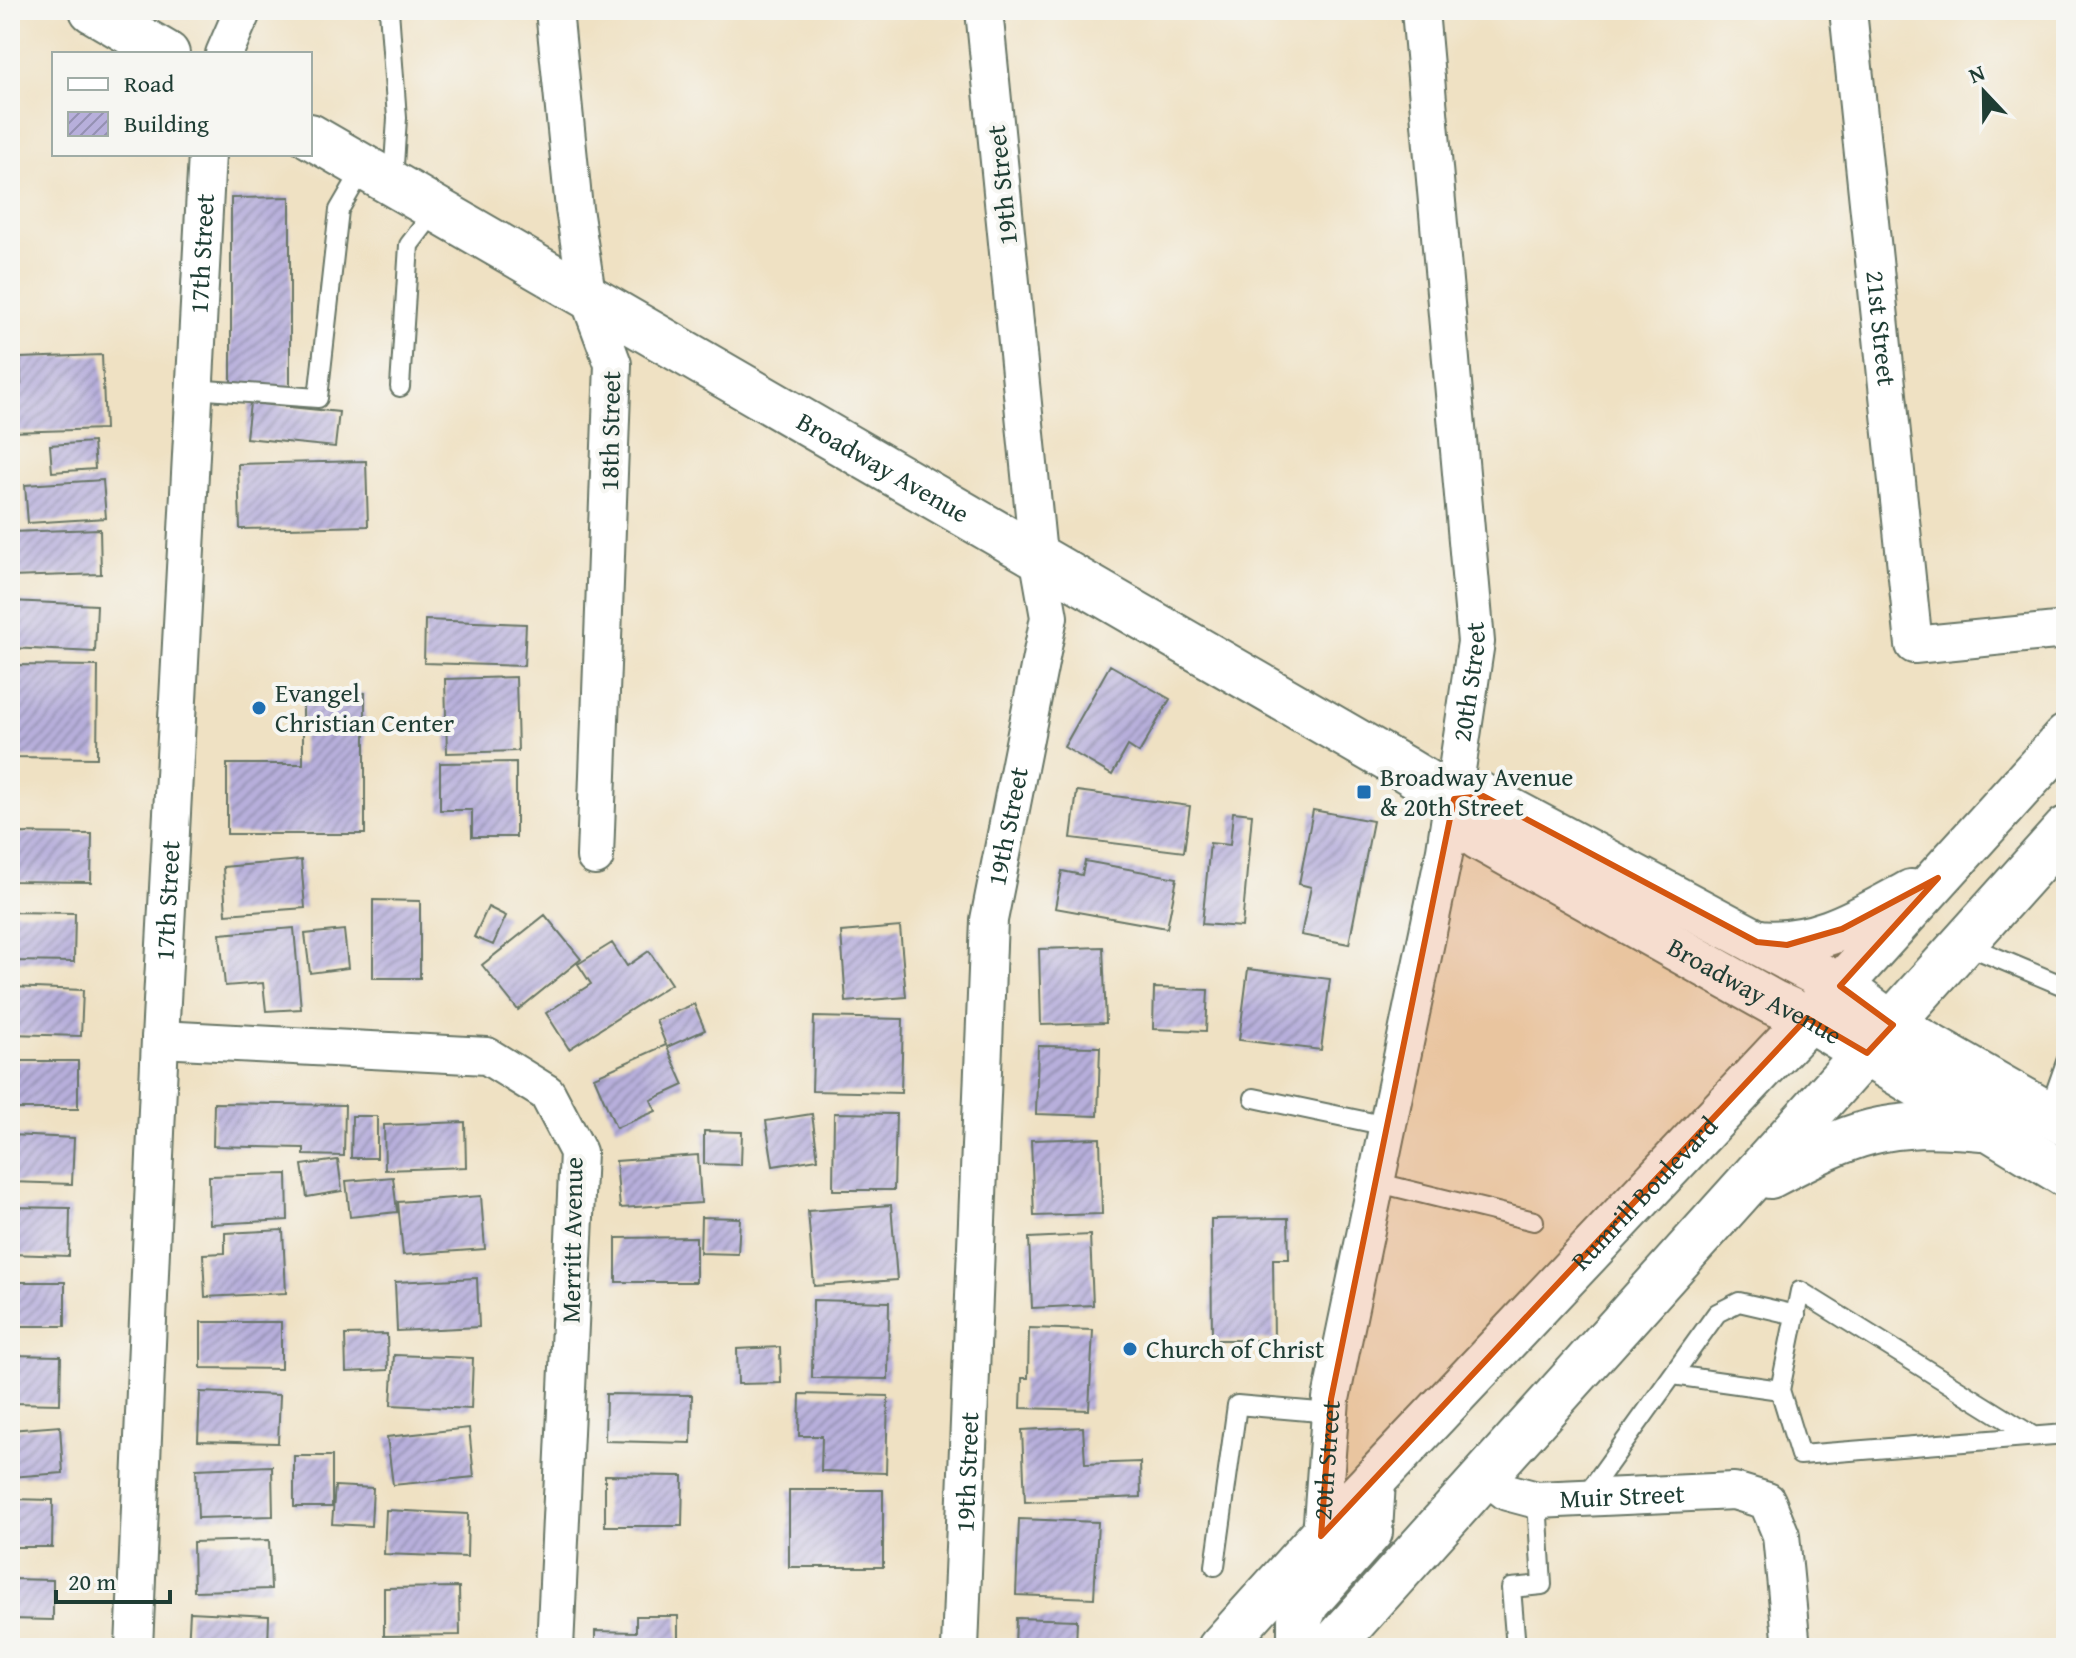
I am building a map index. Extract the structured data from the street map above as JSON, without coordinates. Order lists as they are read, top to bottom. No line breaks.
{"streets":{"main road":["Broadway Avenue","Rumrill Boulevard"],"street":["19th Street","17th Street","21st Street","18th Street","20th Street","Merritt Avenue","Muir Street"]},"crossings":[["19th Street","Broadway Avenue"],["17th Street","Merritt Avenue"],["18th Street","Broadway Avenue"],["Broadway Avenue","20th Street"],["Broadway Avenue","Rumrill Boulevard"],["20th Street","Rumrill Boulevard"]],"places":{"other":["Evangel Christian Center","Church of Christ"],"transit":["Broadway Avenue & 20th Street"]},"legend":["Road","Building"],"scale_bar":"20 m","north":"top"}
